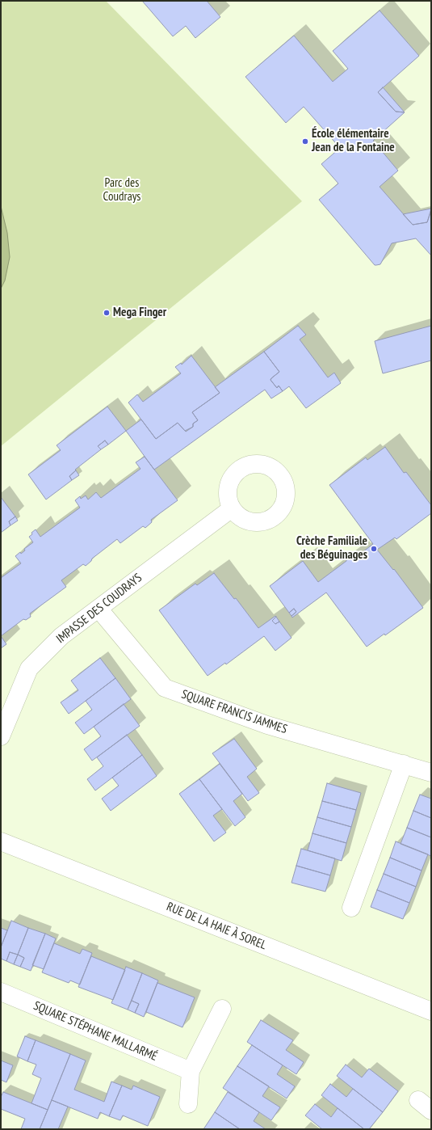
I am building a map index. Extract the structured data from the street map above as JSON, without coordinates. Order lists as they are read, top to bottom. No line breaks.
{"streets":{"street":["IMPASSE DES COUDRAYS","SQUARE FRANCIS JAMMES","RUE DE LA HAIE À SOREL","SQUARE STÉPHANE MALLARMÉ"]},"crossings":[["IMPASSE DES COUDRAYS","SQUARE FRANCIS JAMMES"]],"parks":["Parc des Coudrays"],"places":["École élémentaire Jean de la Fontaine","Mega Finger","Crèche Familiale des Béguinages"]}
